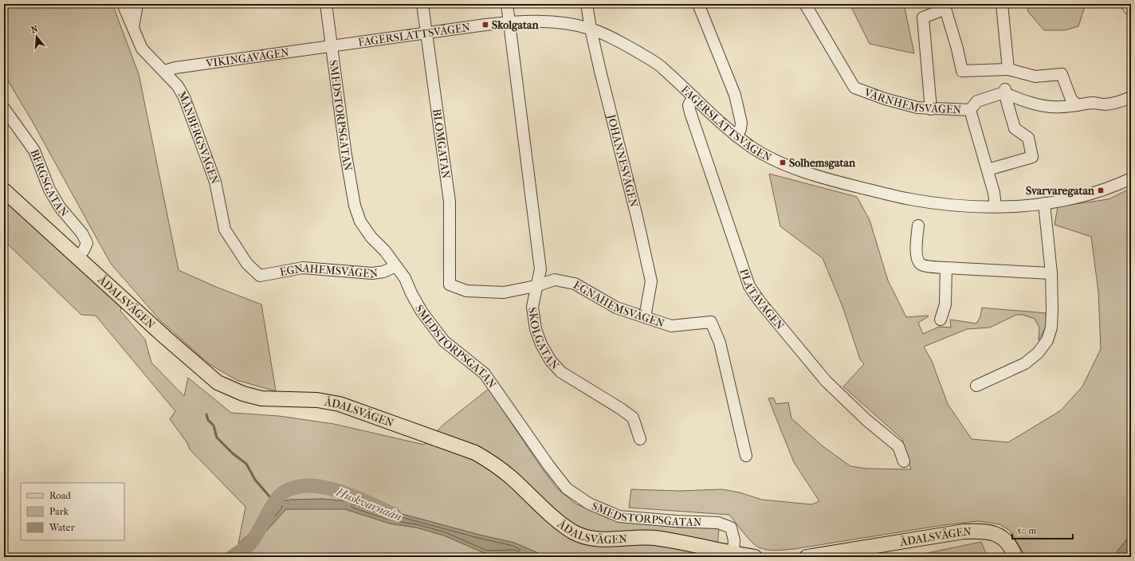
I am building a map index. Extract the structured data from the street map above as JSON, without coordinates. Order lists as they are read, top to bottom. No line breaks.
{"streets":{"main road":["ÅDALSVÄGEN"],"street":["FAGERSLÄTTSVÄGEN","VIKINGAVÄGEN","VÄRNHEMSVÄGEN","SMEDSTORPSGATAN","MÅNBERGSVÄGEN","BLOMGATAN","JOHANNESVÄGEN","BERGSGATAN","EGNAHEMSVÄGEN","PLATÅVÄGEN","SKOLGATAN"]},"crossings":[["FAGERSLÄTTSVÄGEN","VIKINGAVÄGEN"],["FAGERSLÄTTSVÄGEN","VÄRNHEMSVÄGEN"],["FAGERSLÄTTSVÄGEN","SMEDSTORPSGATAN"],["FAGERSLÄTTSVÄGEN","BLOMGATAN"],["FAGERSLÄTTSVÄGEN","JOHANNESVÄGEN"],["FAGERSLÄTTSVÄGEN","PLATÅVÄGEN"],["FAGERSLÄTTSVÄGEN","SKOLGATAN"],["VIKINGAVÄGEN","SMEDSTORPSGATAN"],["VIKINGAVÄGEN","MÅNBERGSVÄGEN"],["SMEDSTORPSGATAN","EGNAHEMSVÄGEN"],["SMEDSTORPSGATAN","ÅDALSVÄGEN"],["MÅNBERGSVÄGEN","EGNAHEMSVÄGEN"],["BLOMGATAN","EGNAHEMSVÄGEN"],["JOHANNESVÄGEN","EGNAHEMSVÄGEN"],["BERGSGATAN","ÅDALSVÄGEN"],["EGNAHEMSVÄGEN","SKOLGATAN"]],"water":["Huskvarnaån"],"places":{"transit":["Skolgatan","Solhemsgatan","Svarvaregatan"]},"legend":["Road","Park","Water"],"scale_bar":"50 m","north":"top"}
